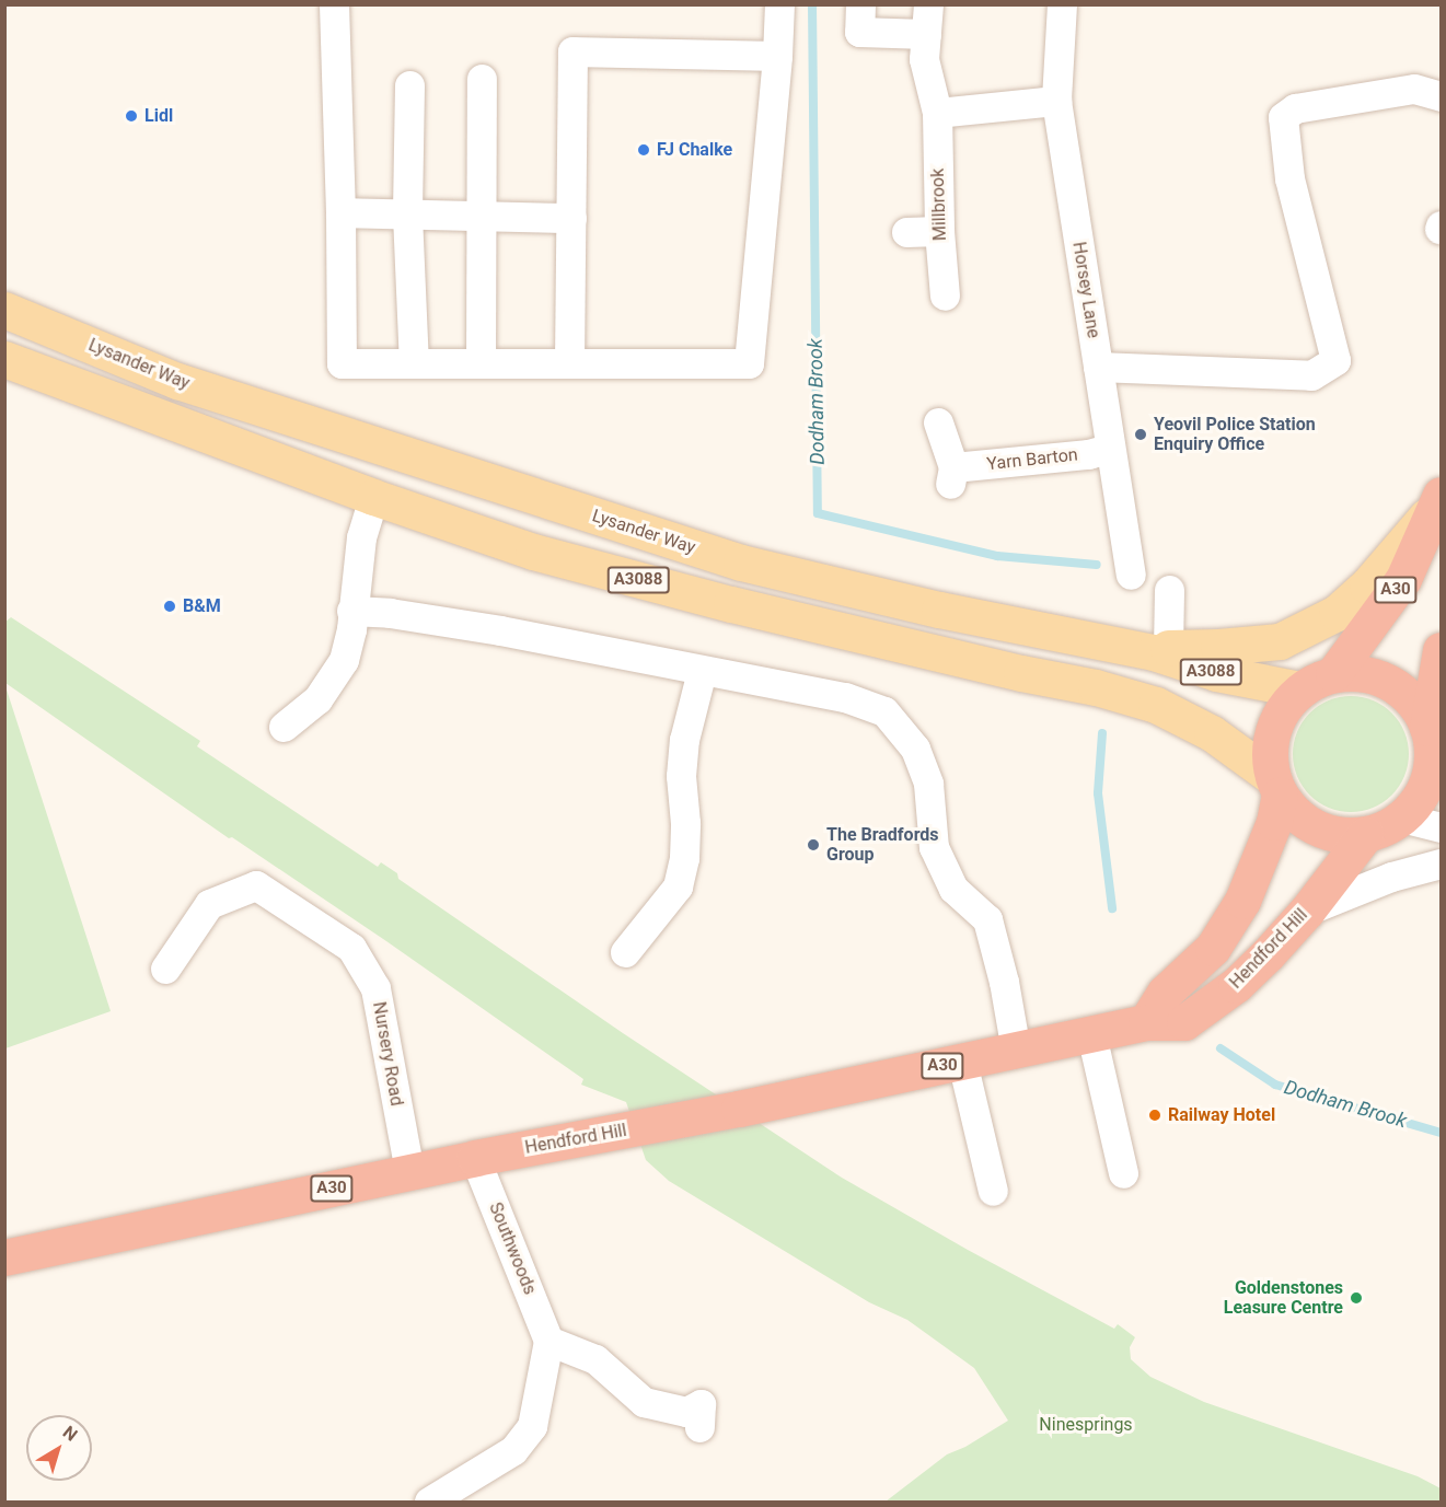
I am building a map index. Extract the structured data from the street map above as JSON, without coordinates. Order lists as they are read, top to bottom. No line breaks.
{"streets":{"highway":["A30","Hendford Hill"],"main road":["Lysander Way","A3088"],"street":["Millbrook","Horsey Lane","Yarn Barton","Nursery Road","Southwoods"]},"crossings":[["Horsey Lane","Yarn Barton"],["Lysander Way","A3088"],["Lysander Way","A30"],["Lysander Way","Hendford Hill"],["A3088","A30"],["A3088","Hendford Hill"],["A30","Hendford Hill"],["Hendford Hill","Nursery Road"],["Hendford Hill","Southwoods"]],"water":["Dodham Brook"],"parks":["Ninesprings"],"places":["Lidl","FJ Chalke","Yeovil Police Station Enquiry Office","B&M","The Bradfords Group","Railway Hotel","Goldenstones Leasure Centre"],"north":"top right"}
